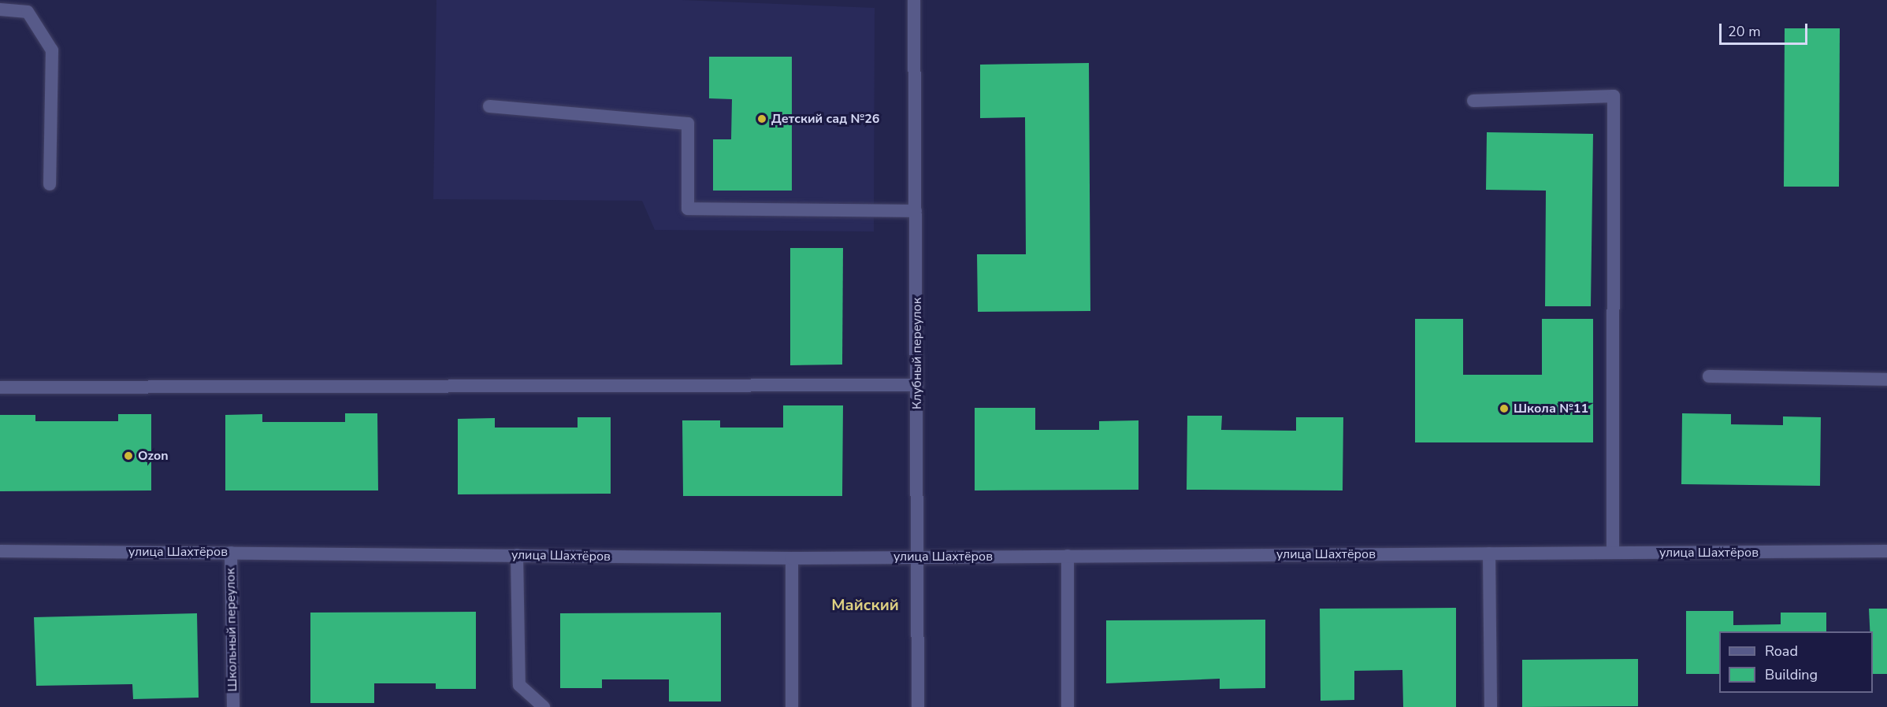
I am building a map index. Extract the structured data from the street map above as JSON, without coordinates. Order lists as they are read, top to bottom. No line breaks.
{"streets":{"street":["Клубный переулок","улица Шахтёров","Школьный переулок"]},"crossings":[["Клубный переулок","улица Шахтёров"],["улица Шахтёров","Школьный переулок"]],"districts":["Майский"],"places":["Детский сад №26","Школа №11","Ozon"],"legend":["Road","Building"],"scale_bar":"20 m"}
